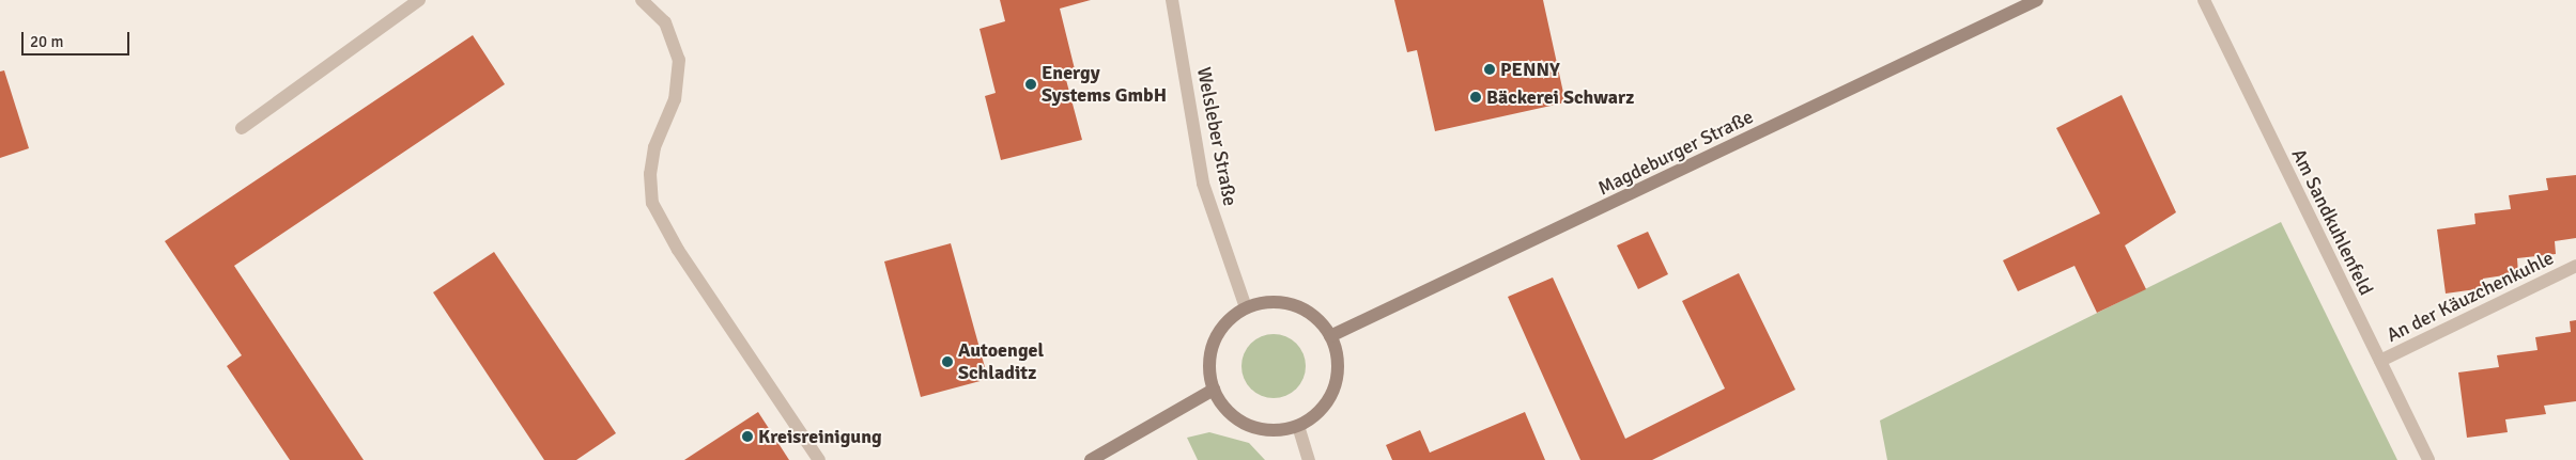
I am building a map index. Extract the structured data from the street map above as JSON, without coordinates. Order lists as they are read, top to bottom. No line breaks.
{"streets":{"main road":["Magdeburger Straße"],"street":["Welsleber Straße","Am Sandkuhlenfeld","An der Käuzchenkuhle"]},"crossings":[["Welsleber Straße","Magdeburger Straße"],["Am Sandkuhlenfeld","An der Käuzchenkuhle"]],"places":["PENNY","Energy Systems GmbH","Bäckerei Schwarz","Autoengel Schladitz","Kreisreinigung"],"scale_bar":"20 m"}
